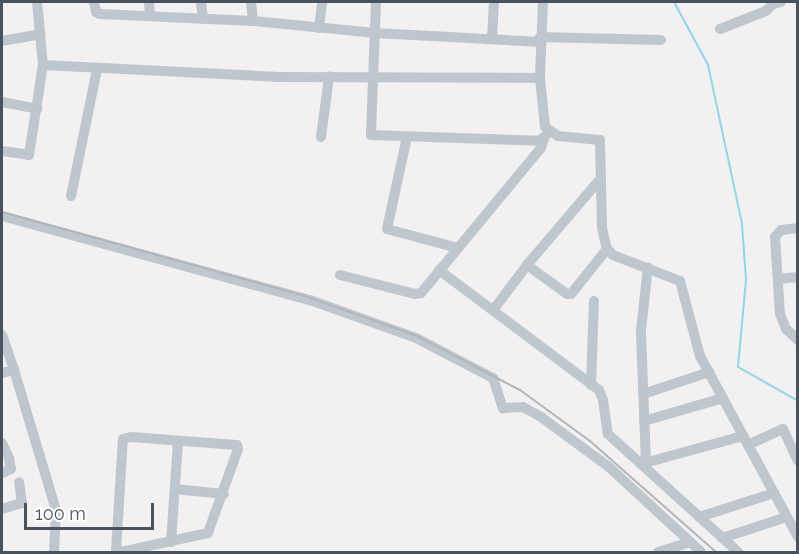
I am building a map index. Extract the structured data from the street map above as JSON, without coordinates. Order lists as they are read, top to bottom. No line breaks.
{"scale_bar":"100 m"}
